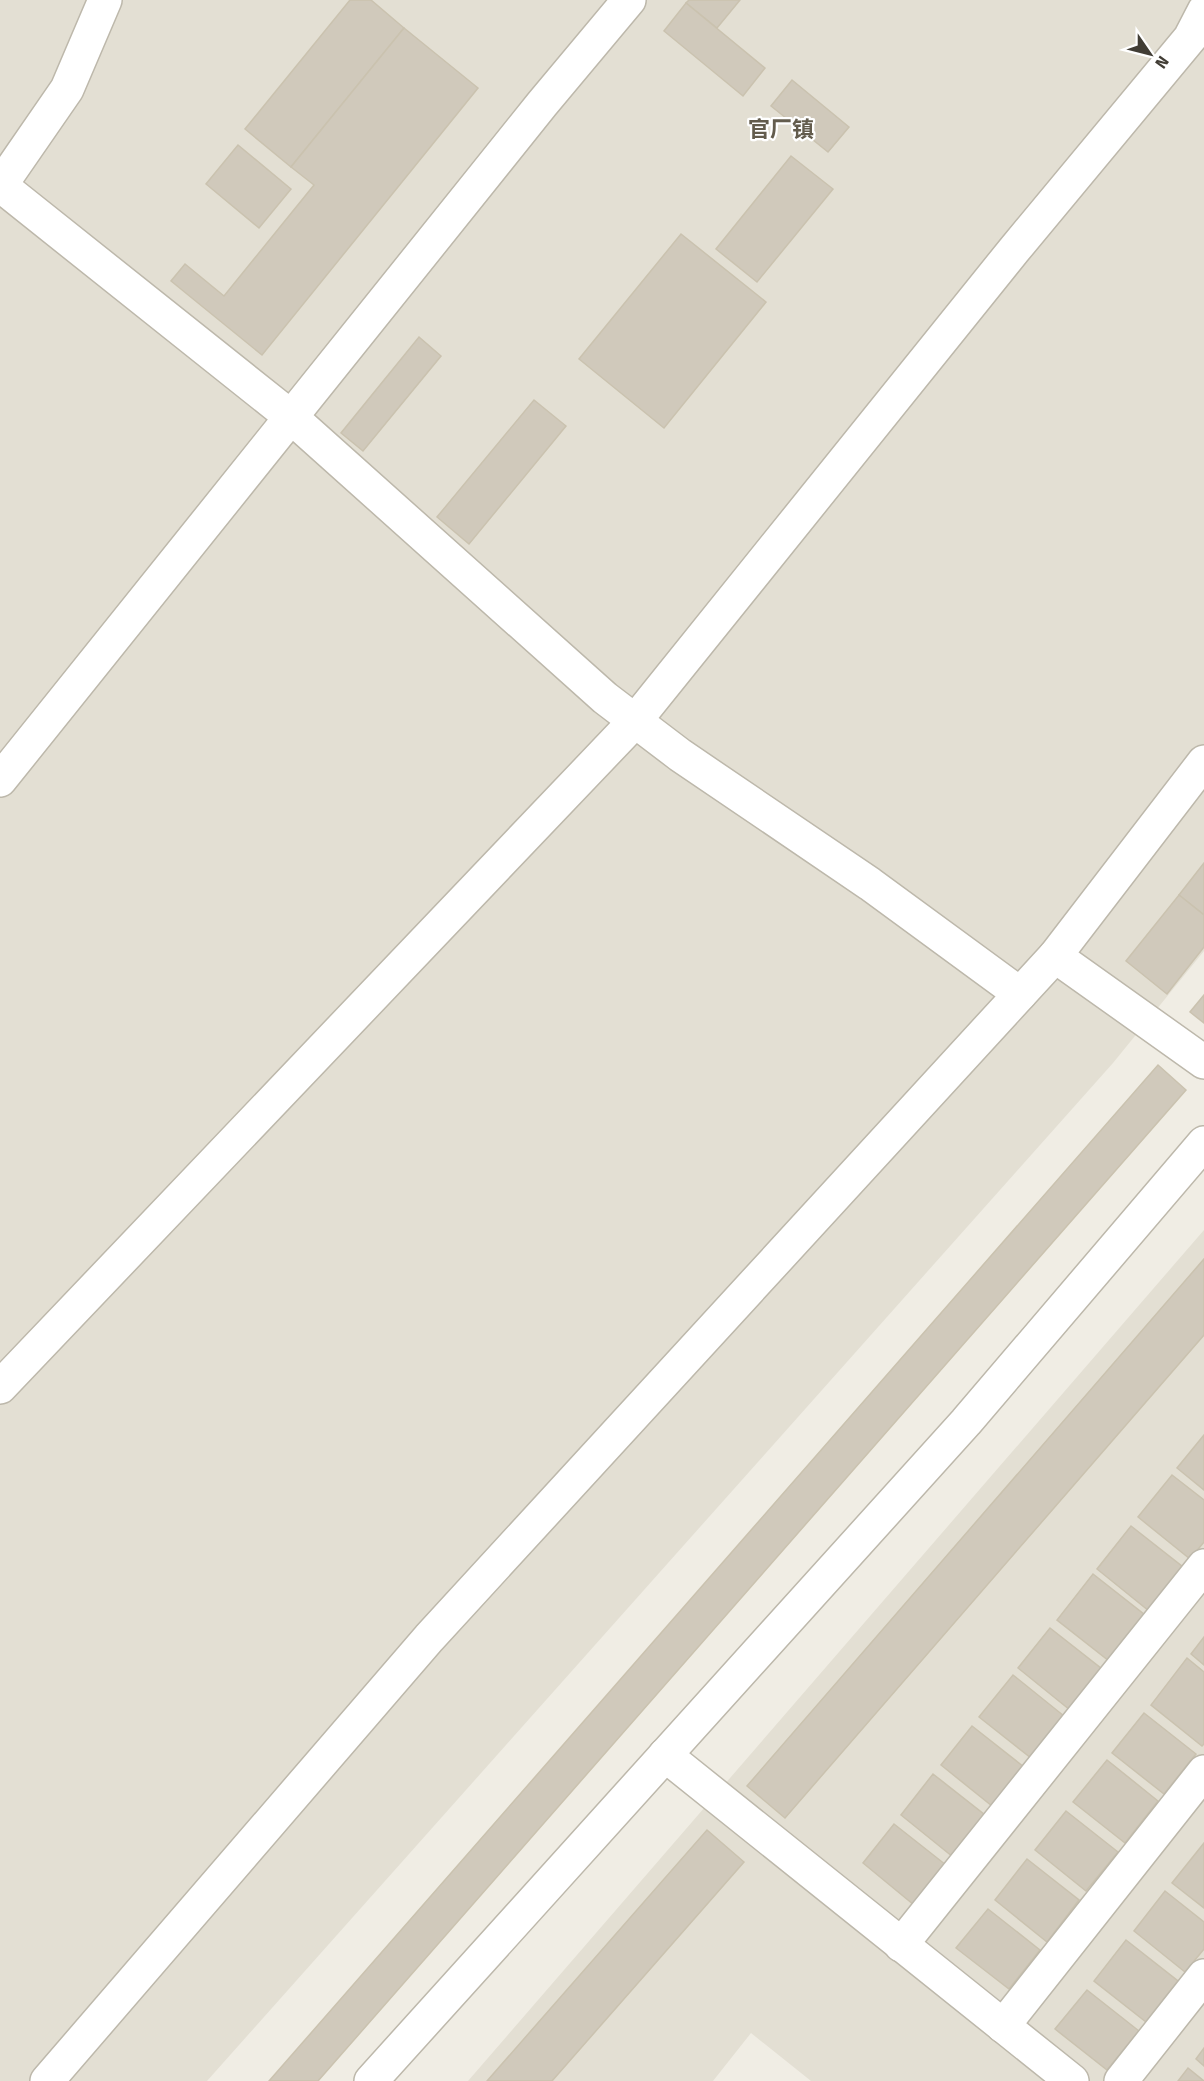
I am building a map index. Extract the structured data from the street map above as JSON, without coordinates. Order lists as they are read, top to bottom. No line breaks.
{"districts":["官厂镇"],"north":"bottom right"}
